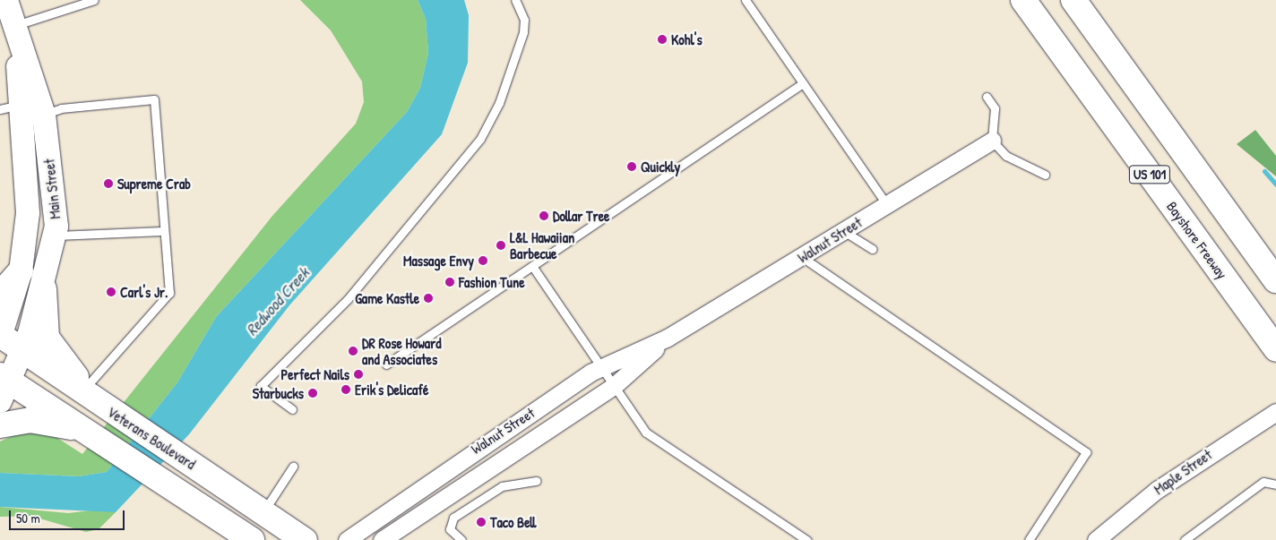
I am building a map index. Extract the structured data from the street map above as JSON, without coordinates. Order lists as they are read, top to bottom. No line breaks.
{"streets":{"main road":["US 101","Bayshore Freeway","Veterans Boulevard"],"street":["Main Street","Walnut Street","Maple Street"]},"crossings":[["Main Street","Veterans Boulevard"]],"water":["Redwood Creek"],"places":["Kohl's","Quickly","Supreme Crab","Dollar Tree","L&L Hawaiian Barbecue","Massage Envy","Fashion Tune","Carl's Jr.","Game Kastle","DR Rose Howard and Associates","Perfect Nails","Erik's Delicafé","Starbucks","Taco Bell"],"scale_bar":"50 m"}
